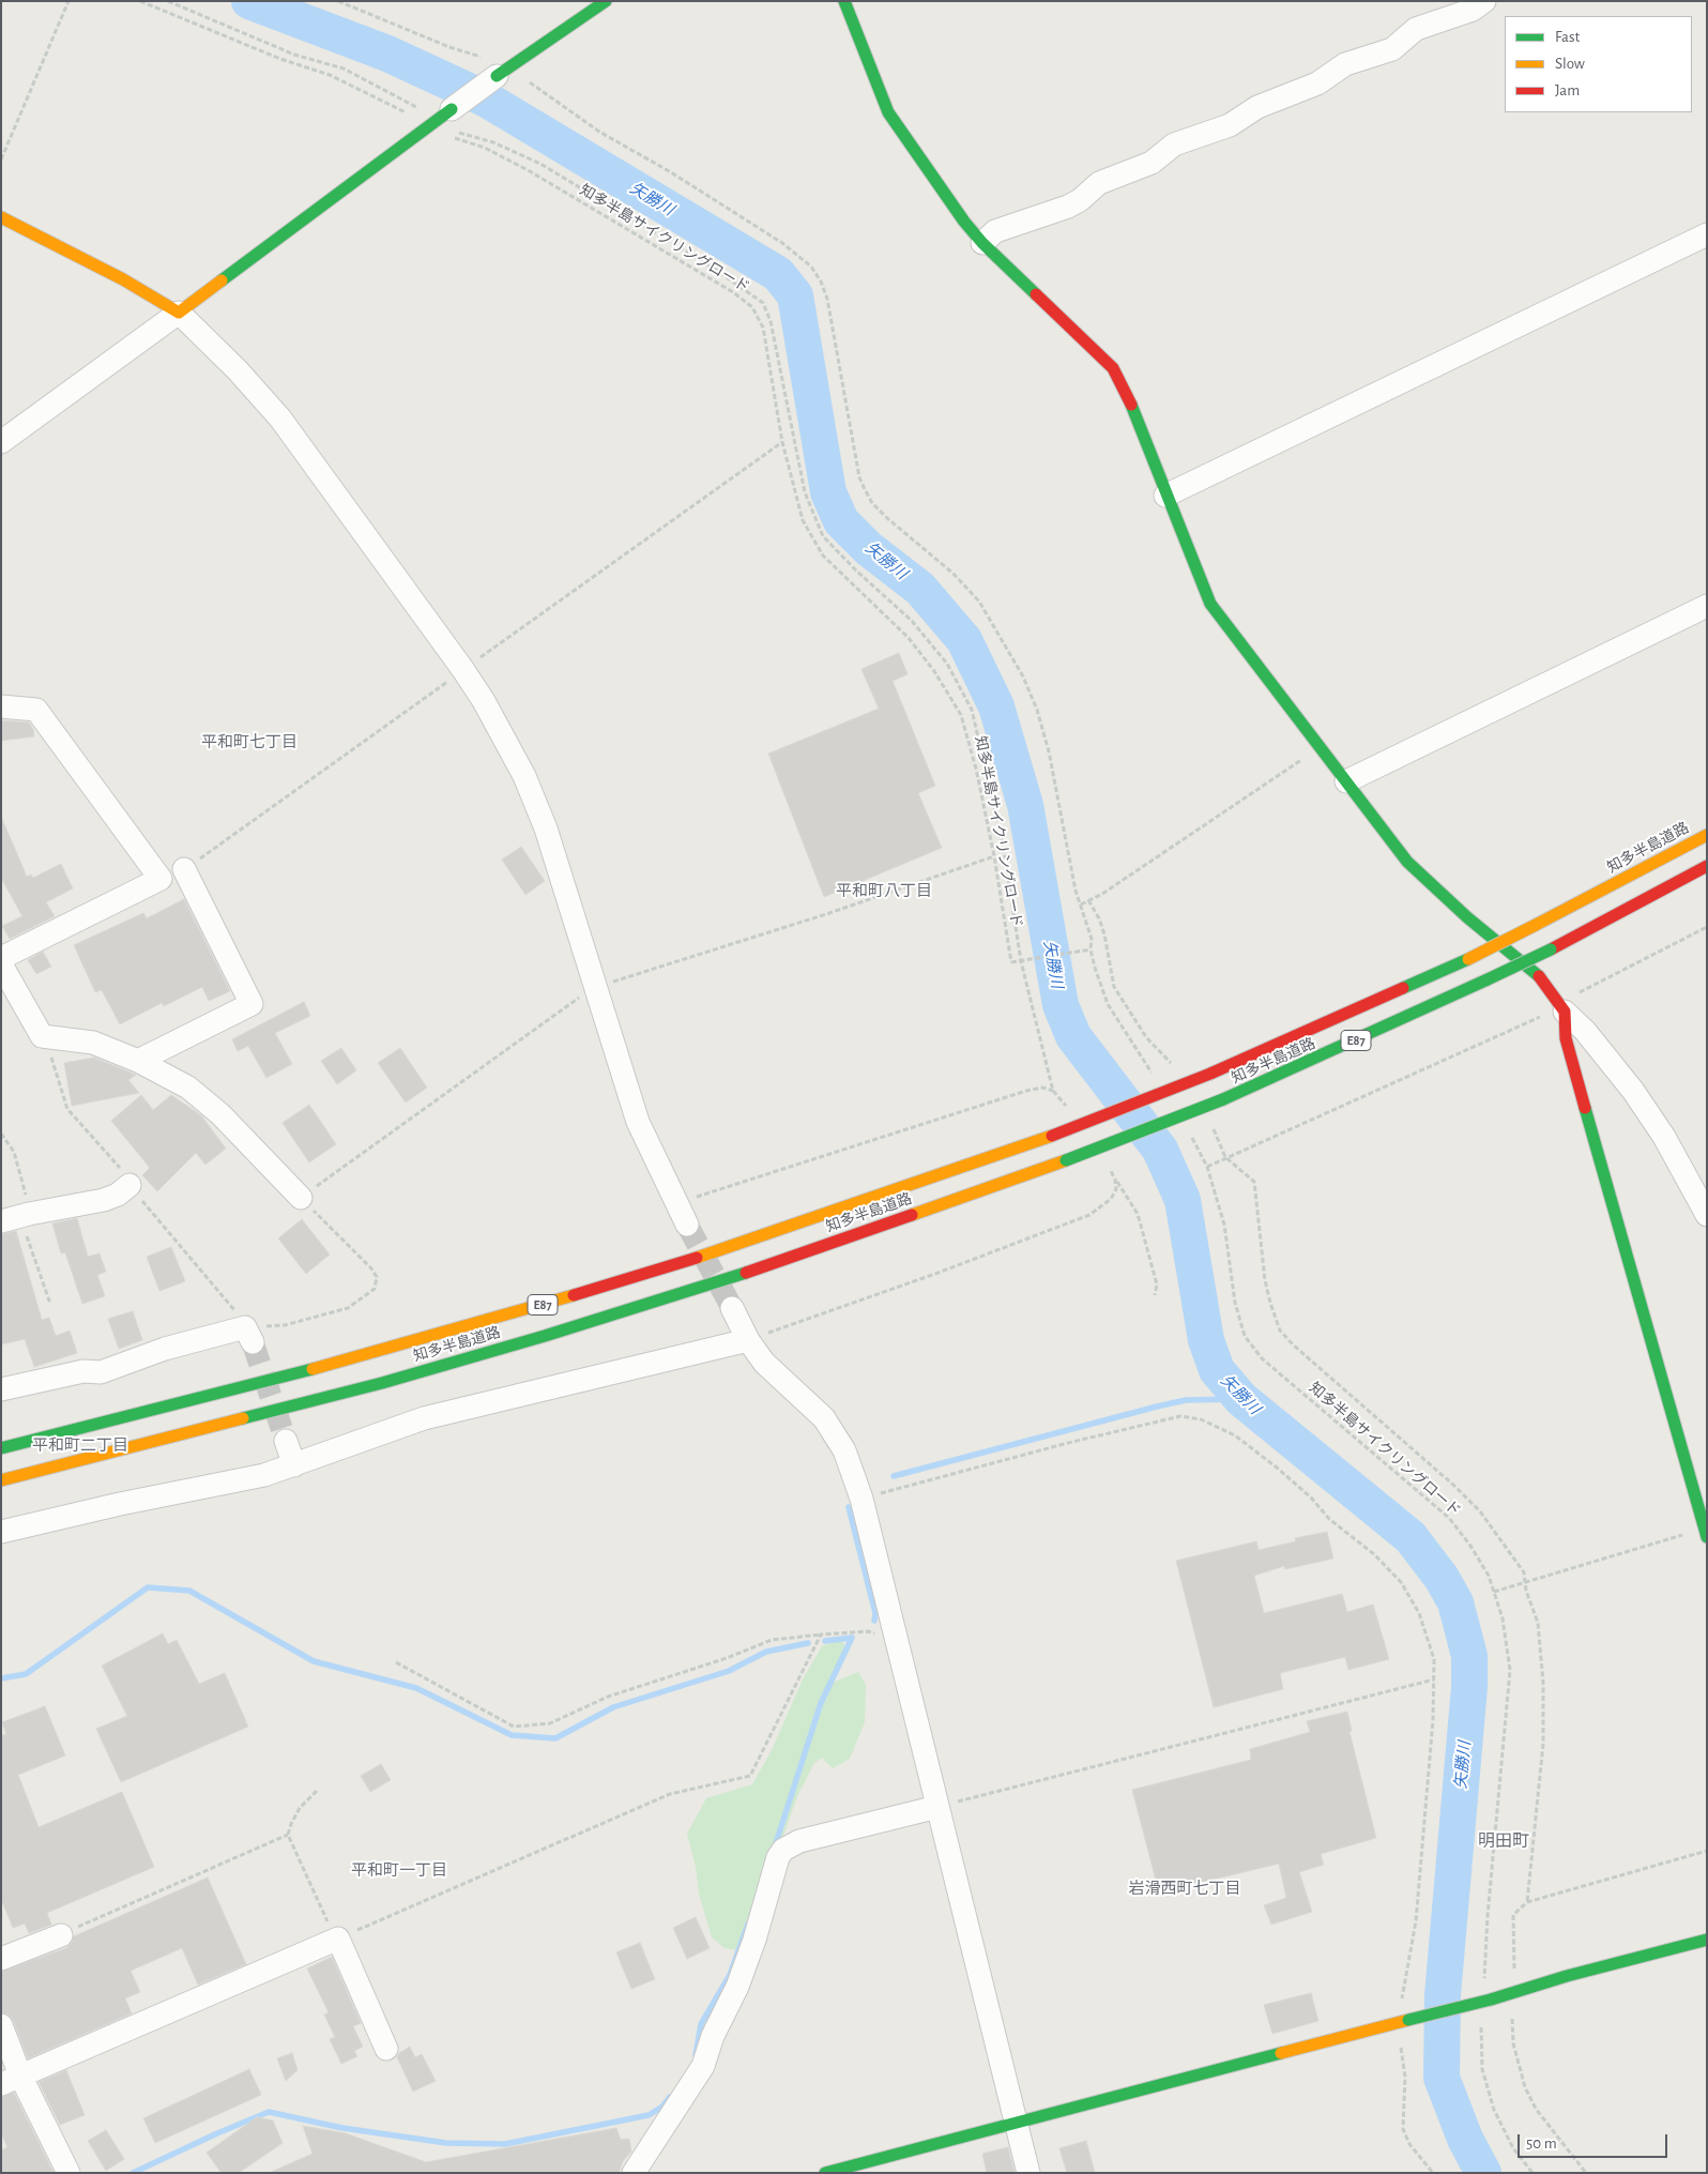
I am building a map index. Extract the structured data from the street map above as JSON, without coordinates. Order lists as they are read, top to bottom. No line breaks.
{"streets":{"main road":["知多半島道路","E87"],"path":["知多半島サイクリングロード"]},"districts":["平和町七丁目","平和町八丁目","平和町二丁目","明田町","平和町一丁目","岩滑西町七丁目"],"water":["矢勝川"],"legend":["Fast","Slow","Jam"],"scale_bar":"50 m"}
